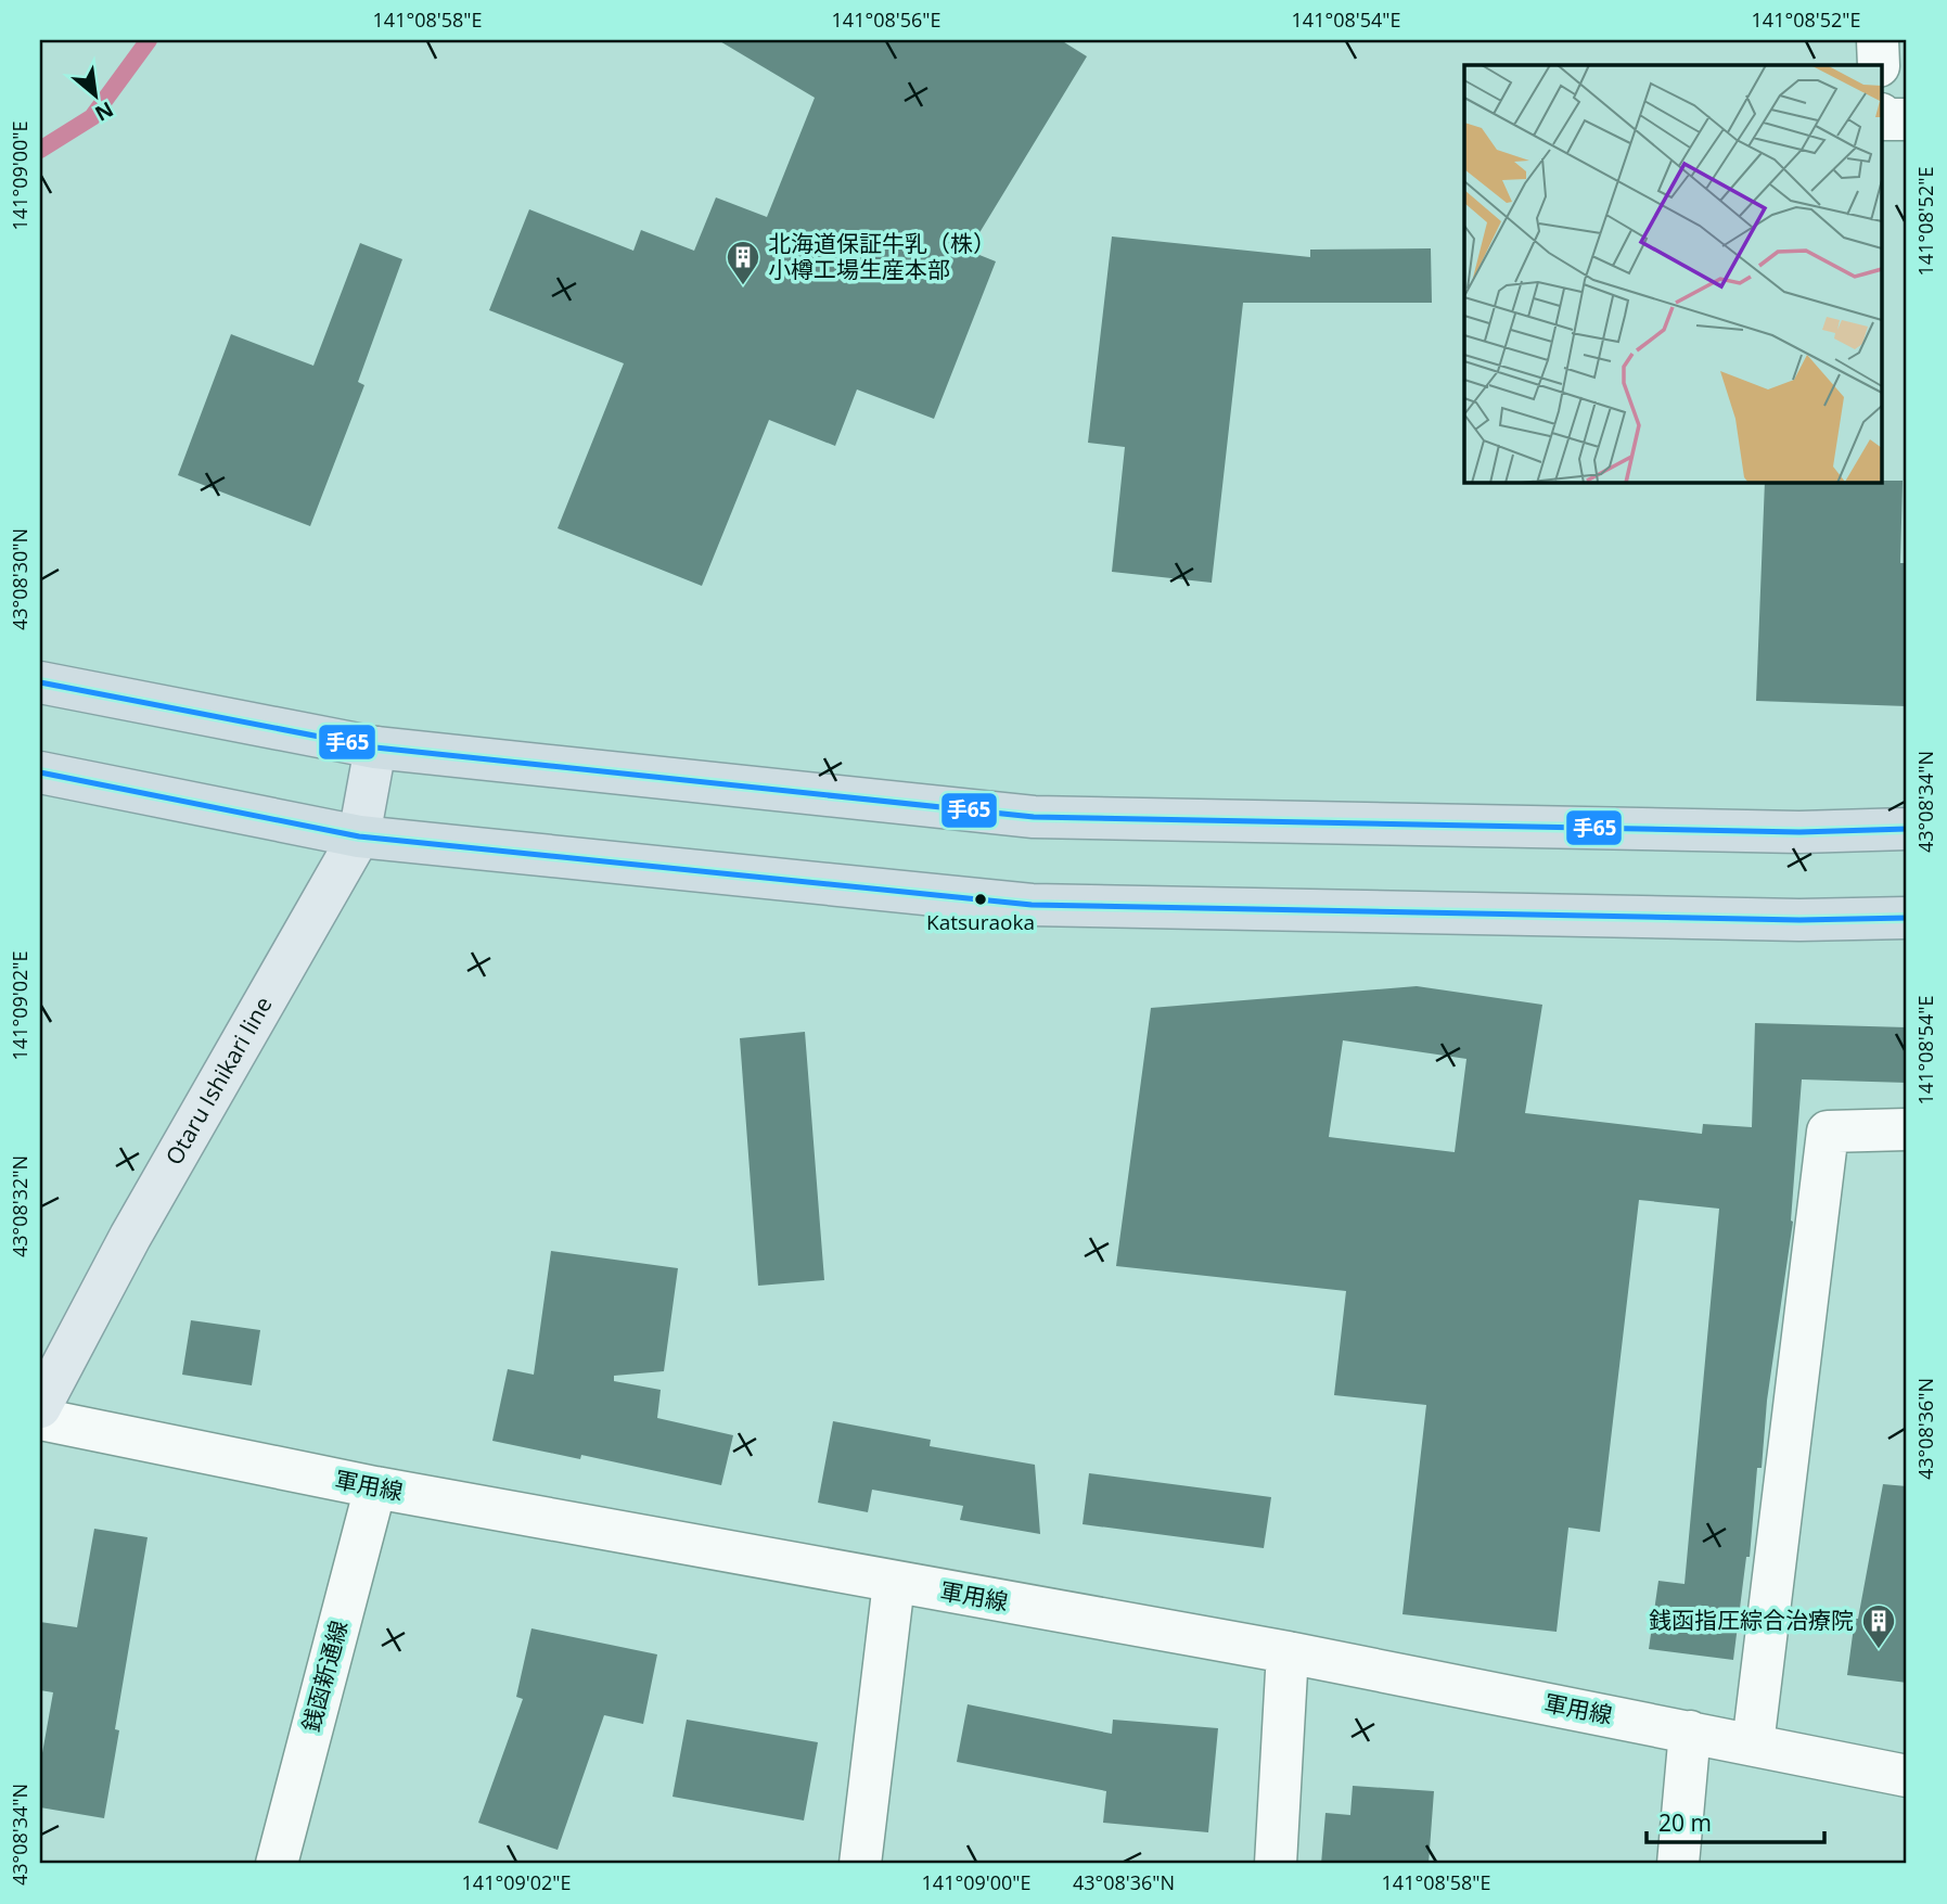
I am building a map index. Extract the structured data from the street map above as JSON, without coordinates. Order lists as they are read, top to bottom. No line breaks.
{"streets":{"main road":["Otaru Ishikari line"],"street":["軍用線","銭函新通線"]},"crossings":[["軍用線","銭函新通線"]],"places":{"building":["北海道保証牛乳（株） 小樽工場生産本部","銭函指圧綜合治療院"],"other":["Katsuraoka"]},"lines":["transit line 手65"],"scale_bar":"20 m","north":"bottom right","coordinates":["141°08'58\"E","141°08'56\"E","141°08'54\"E","141°08'52\"E","141°09'00\"E","43°08'30\"N","43°08'34\"N","141°09'02\"E","43°08'32\"N","43°08'36\"N"]}
